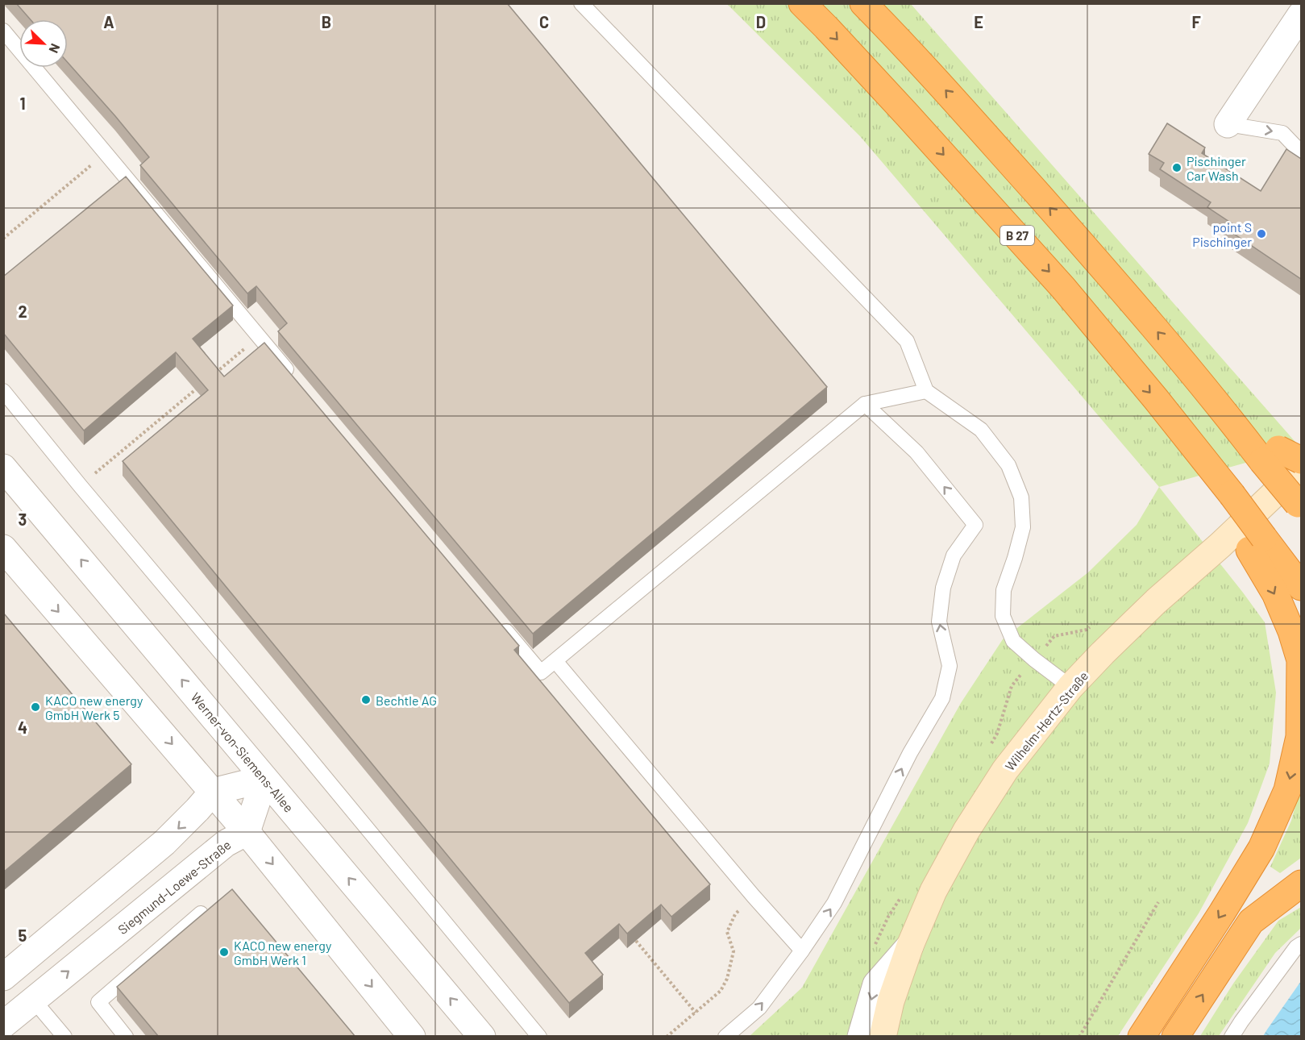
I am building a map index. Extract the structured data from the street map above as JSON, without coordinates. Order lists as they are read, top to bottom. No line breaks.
{"streets":{"highway":["B 27"],"main road":["Wilhelm-Hertz-Straße"],"street":["Werner-von-Siemens-Allee","Siegmund-Loewe-Straße"]},"places":["Pischinger Car Wash","point S Pischinger","Bechtle AG","KACO new energy GmbH Werk 5","KACO new energy GmbH Werk 1"],"north":"bottom right","grid":{"columns":["A","B","C","D","E","F"],"rows":["1","2","3","4","5"]}}
